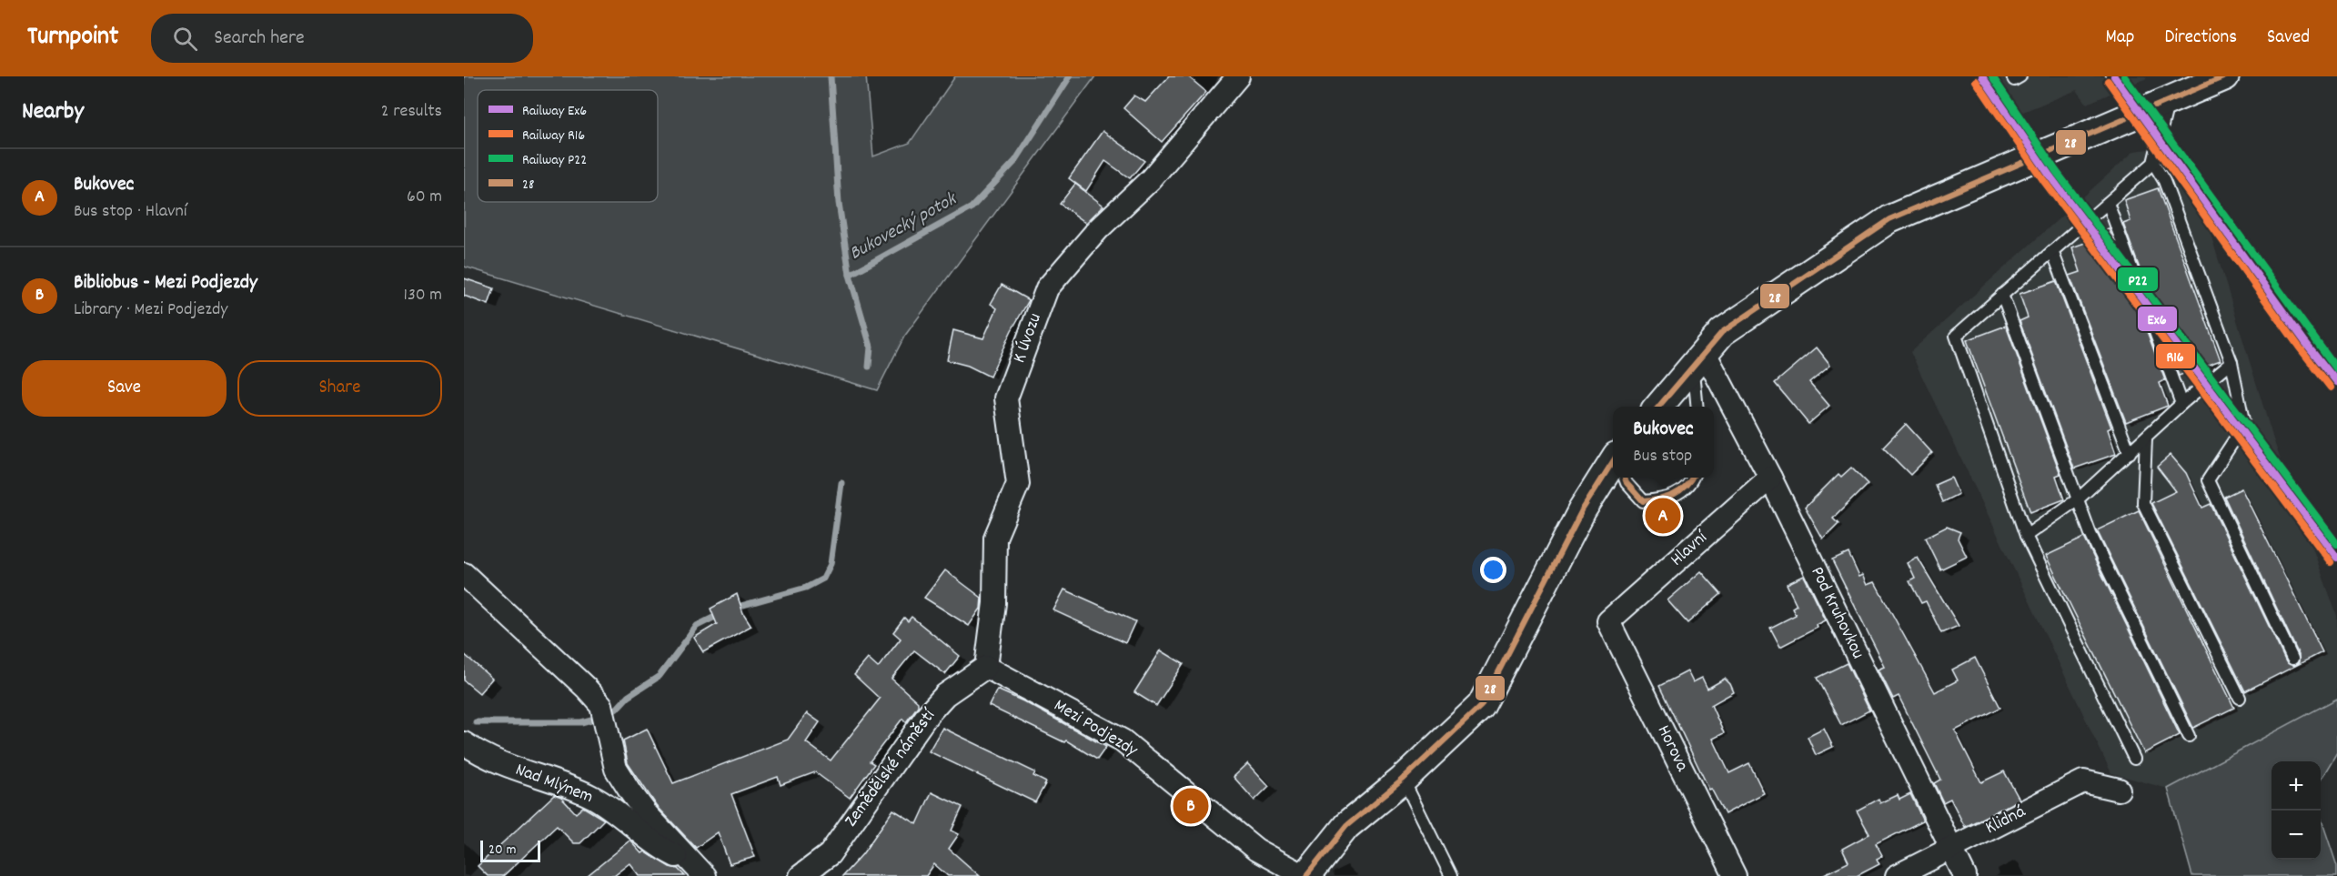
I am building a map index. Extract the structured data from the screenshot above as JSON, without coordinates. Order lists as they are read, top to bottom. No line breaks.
{"streets":{"street":["K Úvozu","Hlavní","Pod Kruhovkou","Mezi Podjezdy","Horova","Zemědělské náměstí","Nad Mlýnem","Klidná"]},"crossings":[["K Úvozu","Mezi Podjezdy"],["K Úvozu","Zemědělské náměstí"],["Hlavní","Pod Kruhovkou"],["Hlavní","Horova"],["Pod Kruhovkou","Klidná"],["Mezi Podjezdy","Zemědělské náměstí"]],"water":["Bukovecký potok"],"lines":["rail line Ex6","rail line P22","transit line 28","rail line R16"],"legend":["Railway Ex6","Railway R16","Railway P22","28"],"scale_bar":"20 m","page":{"header":"Turnpoint","search":"Search here","nav":["Map","Directions","Saved"],"heading":["Nearby","2 results"],"list":[{"mark":"A","name":"Bukovec","note":"Bus stop · Hlavní","value":"60 m"},{"mark":"B","name":"Bibliobus - Mezi Podjezdy","note":"Library · Mezi Podjezdy","value":"130 m"}],"buttons":["Save","Share"],"popup":["Bukovec","Bus stop"],"pins":["A","B"],"map_buttons":["+","−"],"scale":"20 m"}}
